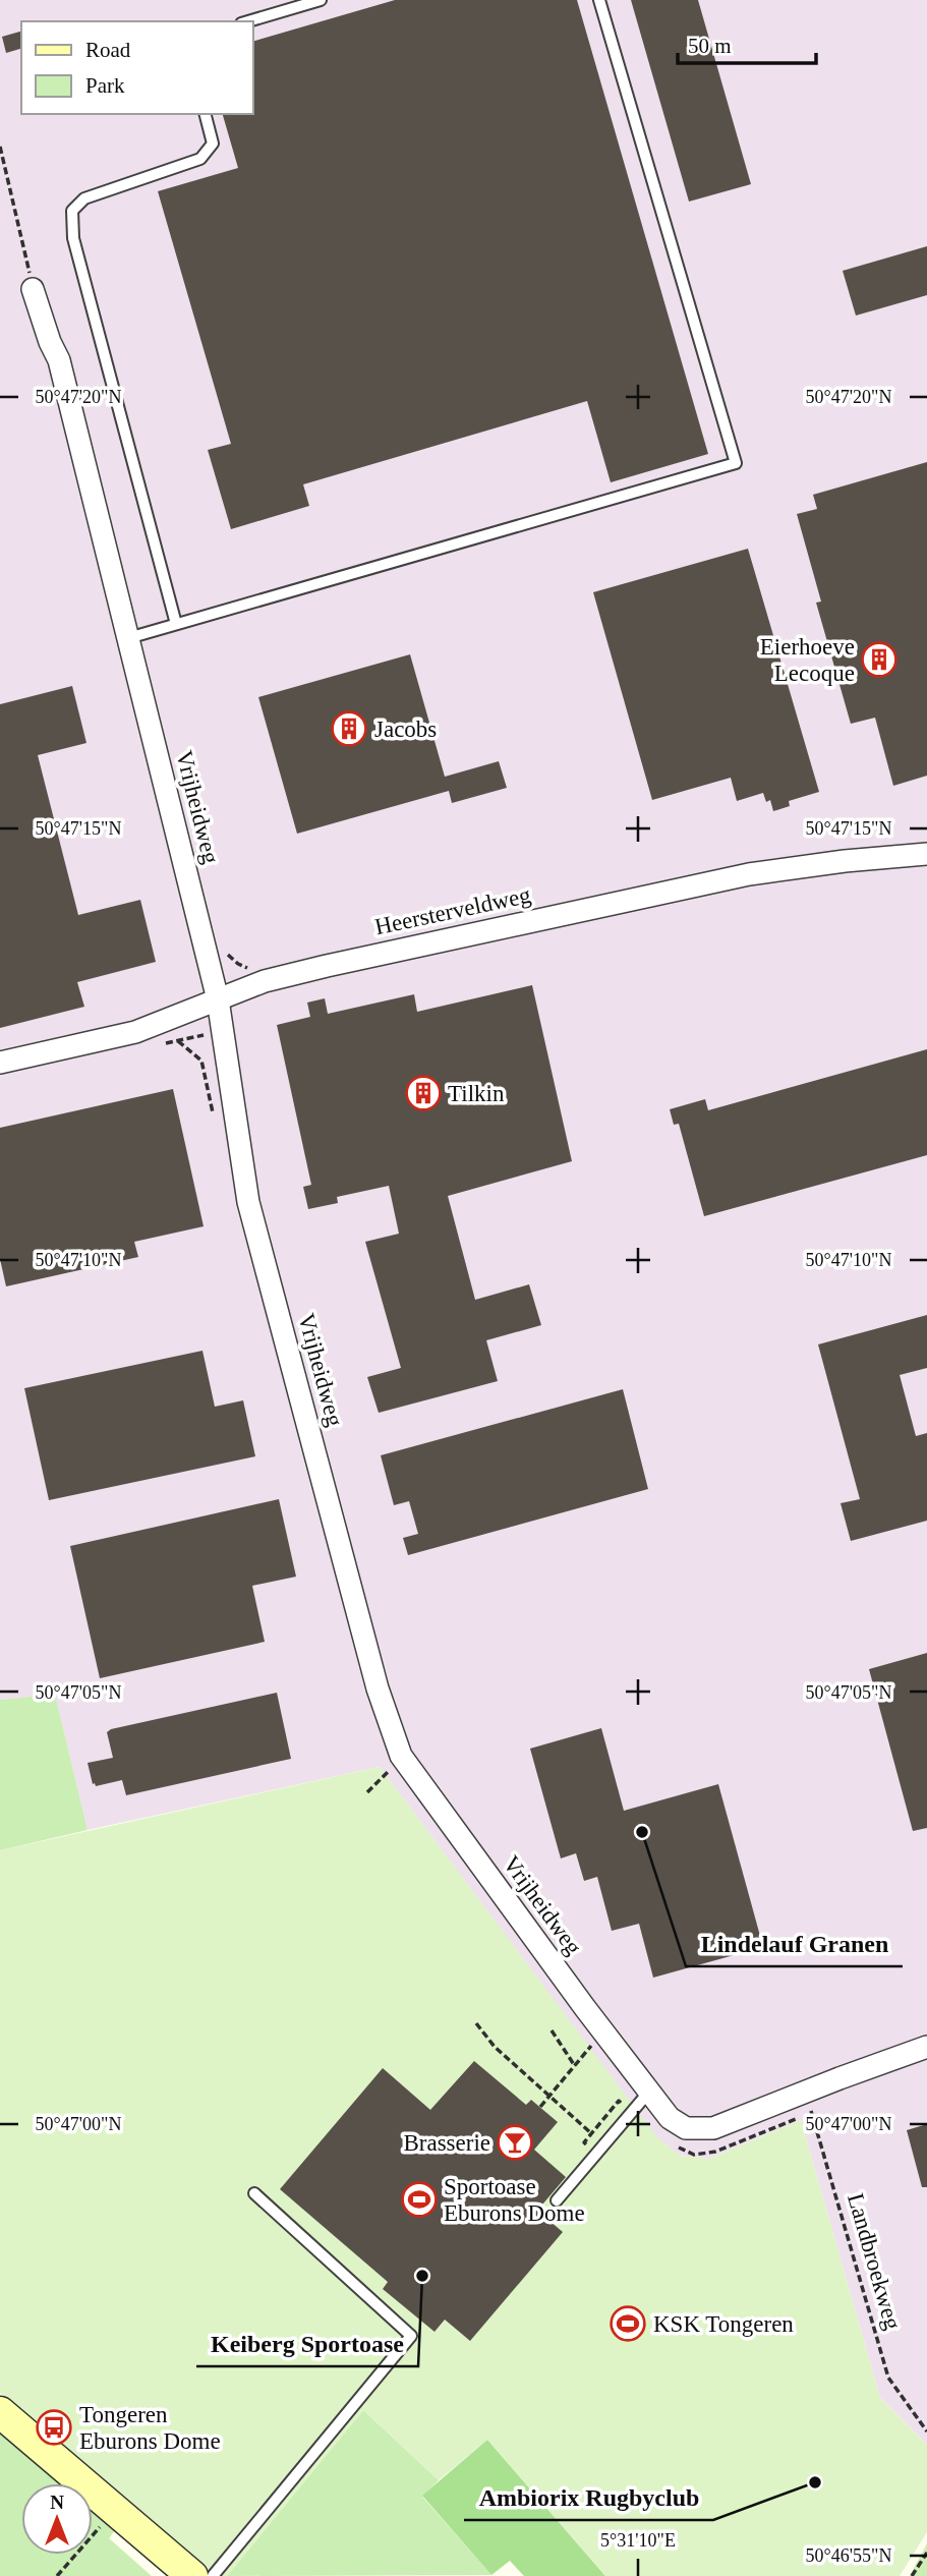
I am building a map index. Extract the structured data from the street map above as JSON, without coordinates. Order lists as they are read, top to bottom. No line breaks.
{"streets":{"street":["Vrijheidweg","Heersterveldweg"],"path":["Landbroekweg"]},"crossings":[["Vrijheidweg","Heersterveldweg"],["Vrijheidweg","Landbroekweg"]],"places":{"building":["Eierhoeve Lecoque","Jacobs","Tilkin"],"other":["Lindelauf Granen","Keiberg Sportoase","Ambiorix Rugbyclub"],"bar":["Brasserie"],"sports":["Sportoase Eburons Dome","KSK Tongeren"],"bus stop":["Tongeren Eburons Dome"]},"legend":["Road","Park"],"scale_bar":"50 m","north":"top","coordinates":["50°47'20\"N","50°47'15\"N","50°47'10\"N","50°47'05\"N","50°47'00\"N","5°31'10\"E","50°46'55\"N"]}
